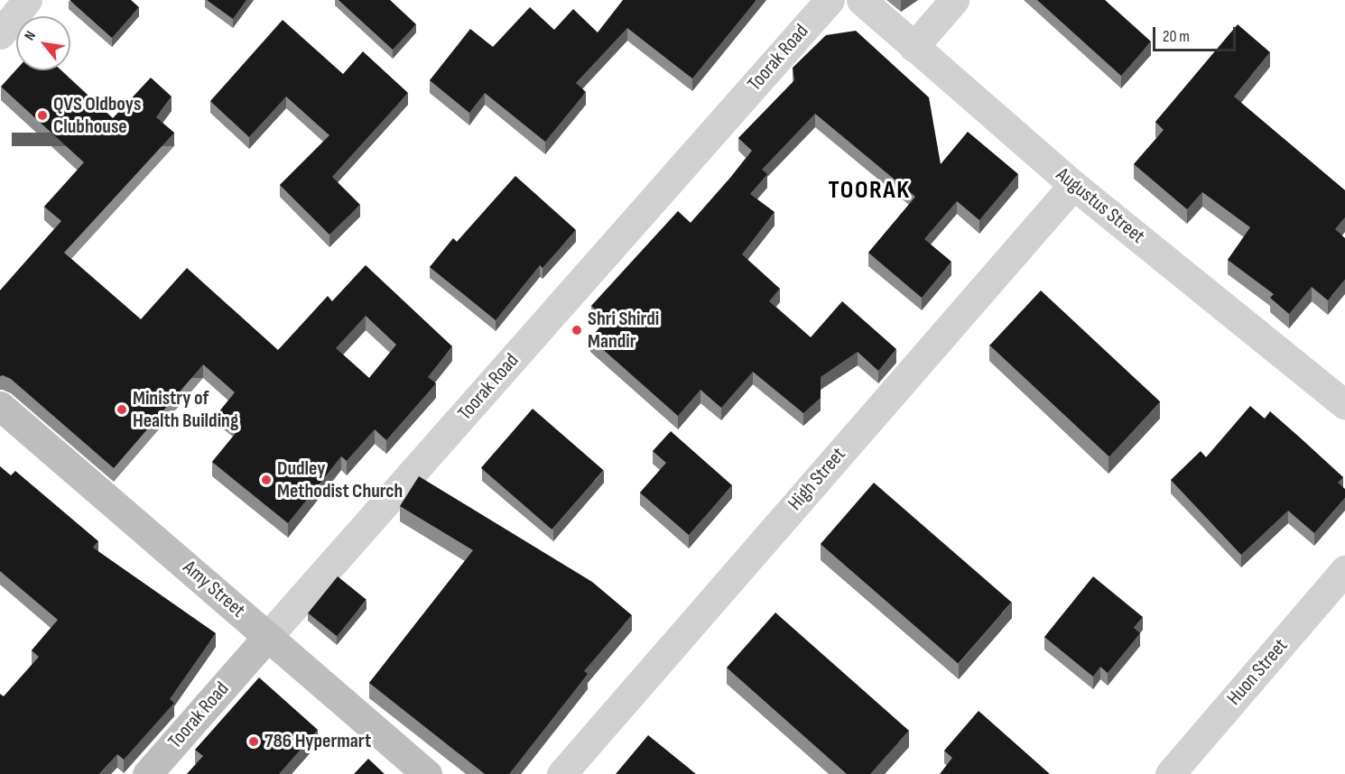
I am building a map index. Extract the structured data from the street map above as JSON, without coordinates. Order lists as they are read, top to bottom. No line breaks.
{"streets":{"main road":["Toorak Road","Amy Street"],"street":["Augustus Street","High Street","Huon Street"]},"crossings":[["Toorak Road","Amy Street"],["Augustus Street","High Street"]],"districts":["TOORAK"],"places":["QVS Oldboys Clubhouse","Shri Shirdi Mandir","Ministry of Health Building","Dudley Methodist Church","786 Hypermart"],"scale_bar":"20 m","north":"top left"}
